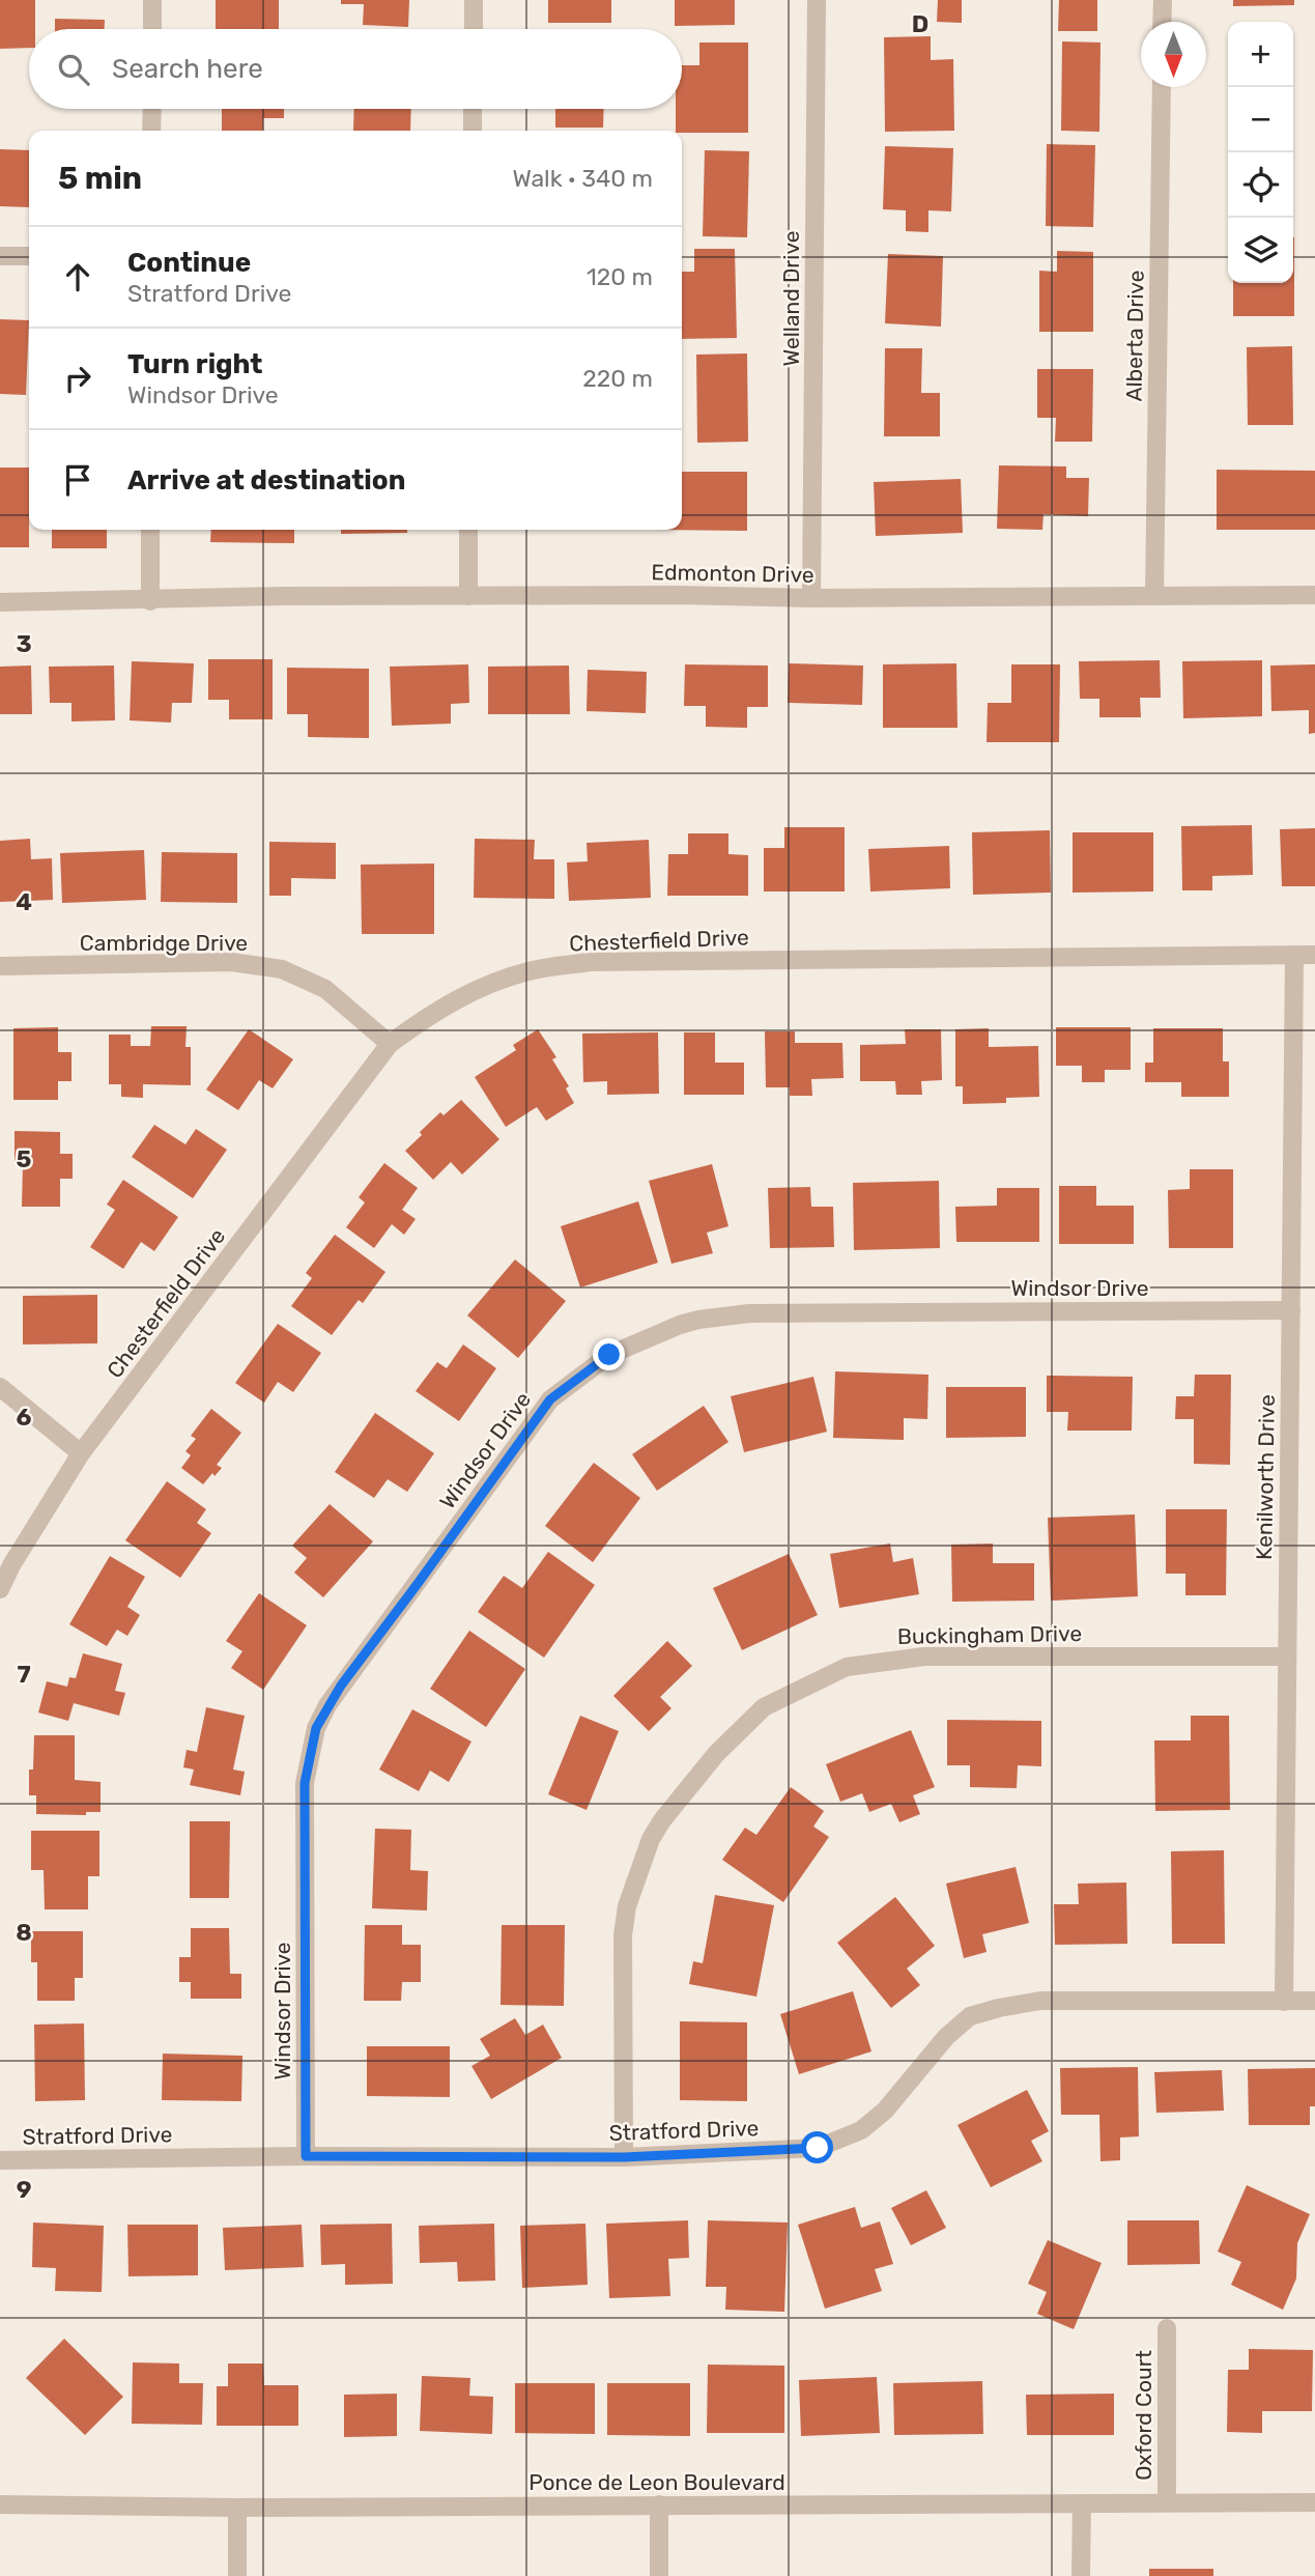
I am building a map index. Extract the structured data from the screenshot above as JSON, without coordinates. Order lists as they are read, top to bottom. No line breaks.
{"streets":{"street":["Welland Drive","Alberta Drive","Edmonton Drive","Chesterfield Drive","Cambridge Drive","Windsor Drive","Kenilworth Drive","Buckingham Drive","Stratford Drive","Oxford Court","Ponce de Leon Boulevard"]},"crossings":[["Welland Drive","Edmonton Drive"],["Alberta Drive","Edmonton Drive"],["Chesterfield Drive","Cambridge Drive"],["Chesterfield Drive","Kenilworth Drive"],["Windsor Drive","Kenilworth Drive"],["Windsor Drive","Stratford Drive"],["Kenilworth Drive","Buckingham Drive"],["Kenilworth Drive","Stratford Drive"],["Buckingham Drive","Stratford Drive"],["Oxford Court","Ponce de Leon Boulevard"]],"north":"bottom","page":{"map_buttons":["+","−"],"search":"Search here","heading":["5 min","Walk · 340 m"],"list":[["Continue","Stratford Drive","120 m"],["Turn right","Windsor Drive","220 m"],"Arrive at destination"]},"grid":{"columns":["D"],"rows":["3","4","5","6","7","8","9"]}}
